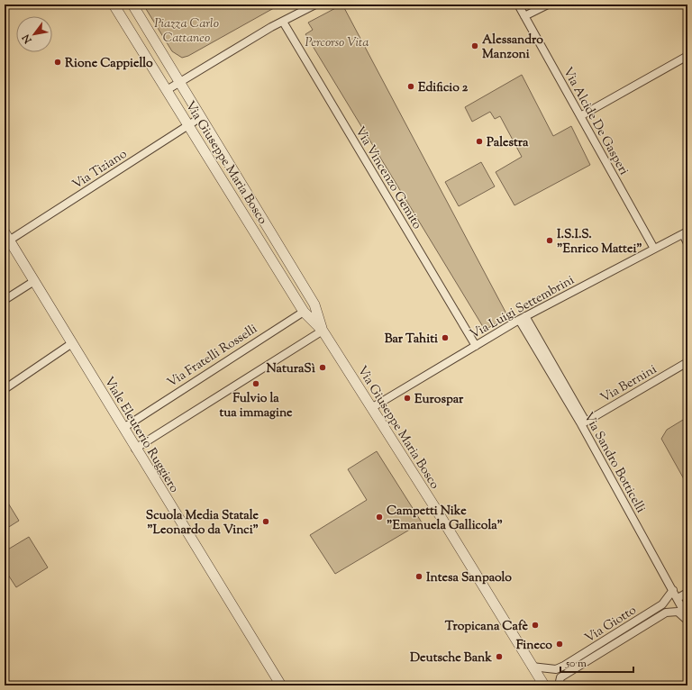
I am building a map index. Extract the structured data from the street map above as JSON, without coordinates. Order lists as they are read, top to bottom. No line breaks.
{"streets":{"street":["Via Alcide De Gasperi","Via Giuseppe Maria Bosco","Via Tiziano","Via Vincenzo Gemito","Via Luigi Settembrini","Via Fratelli Rosselli","Via Bernini","Viale Eleuterio Ruggiero","Via Sandro Botticelli","Via Giotto"]},"crossings":[["Via Alcide De Gasperi","Via Luigi Settembrini"],["Via Giuseppe Maria Bosco","Via Tiziano"],["Via Giuseppe Maria Bosco","Via Luigi Settembrini"],["Via Giuseppe Maria Bosco","Via Fratelli Rosselli"],["Via Giuseppe Maria Bosco","Via Giotto"],["Via Tiziano","Viale Eleuterio Ruggiero"],["Via Vincenzo Gemito","Via Luigi Settembrini"],["Via Luigi Settembrini","Via Sandro Botticelli"],["Via Fratelli Rosselli","Viale Eleuterio Ruggiero"],["Via Bernini","Via Sandro Botticelli"],["Via Sandro Botticelli","Via Giotto"]],"parks":["Piazza Carlo Cattaneo","Percorso Vita"],"places":["Alessandro Manzoni","Rione Cappiello","Edificio 2","Palestra","I.S.I.S. \"Enrico Mattei\"","Bar Tahiti","NaturaSì","Fulvio la tua immagine","Eurospar","Campetti Nike \"Emanuela Gallicola\"","Scuola Media Statale \"Leonardo da Vinci\"","Intesa Sanpaolo","Tropicana Cafè","Fineco","Deutsche Bank"],"scale_bar":"50 m","north":"bottom left"}
